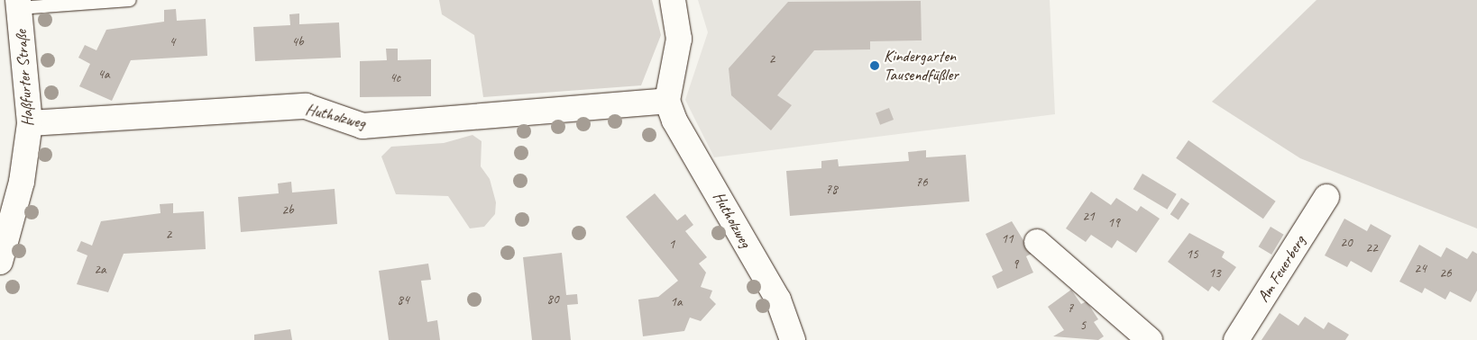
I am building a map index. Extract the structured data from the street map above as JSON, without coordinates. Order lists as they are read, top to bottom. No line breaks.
{"streets":{"street":["Haßfurter Straße","Hutholzweg","Am Feuerberg"]},"crossings":[["Haßfurter Straße","Hutholzweg"]],"places":["Kindergarten Tausendfüßler"],"house_numbers":["4","4b","2","4a","4c","76","78","2b","21","19","2","11","20","1","22","15","9","24","2a","13","26","80","84","1a","7","5"]}
